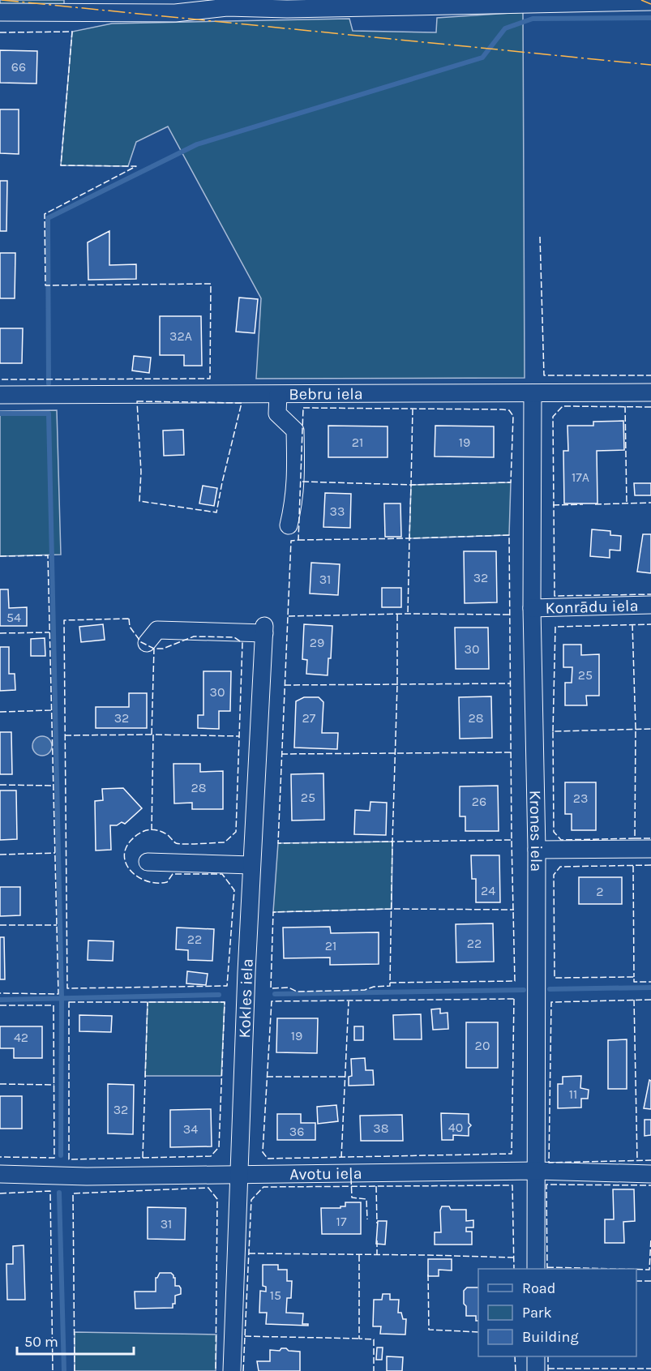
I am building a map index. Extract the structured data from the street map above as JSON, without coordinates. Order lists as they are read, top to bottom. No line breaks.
{"streets":{"street":["Bebru iela","Konrādu iela","Krones iela","Kokles iela","Avotu iela"]},"crossings":[["Bebru iela","Krones iela"],["Konrādu iela","Krones iela"],["Krones iela","Avotu iela"],["Kokles iela","Avotu iela"]],"house_numbers":["66","32A","21","19","17A","33","32","31","54","29","30","25","30","32","27","28","28","25","23","26","24","2","22","22","21","19","42","20","11","32","40","38","34","36","17","31","15"],"legend":["Road","Park","Building"],"scale_bar":"50 m"}
